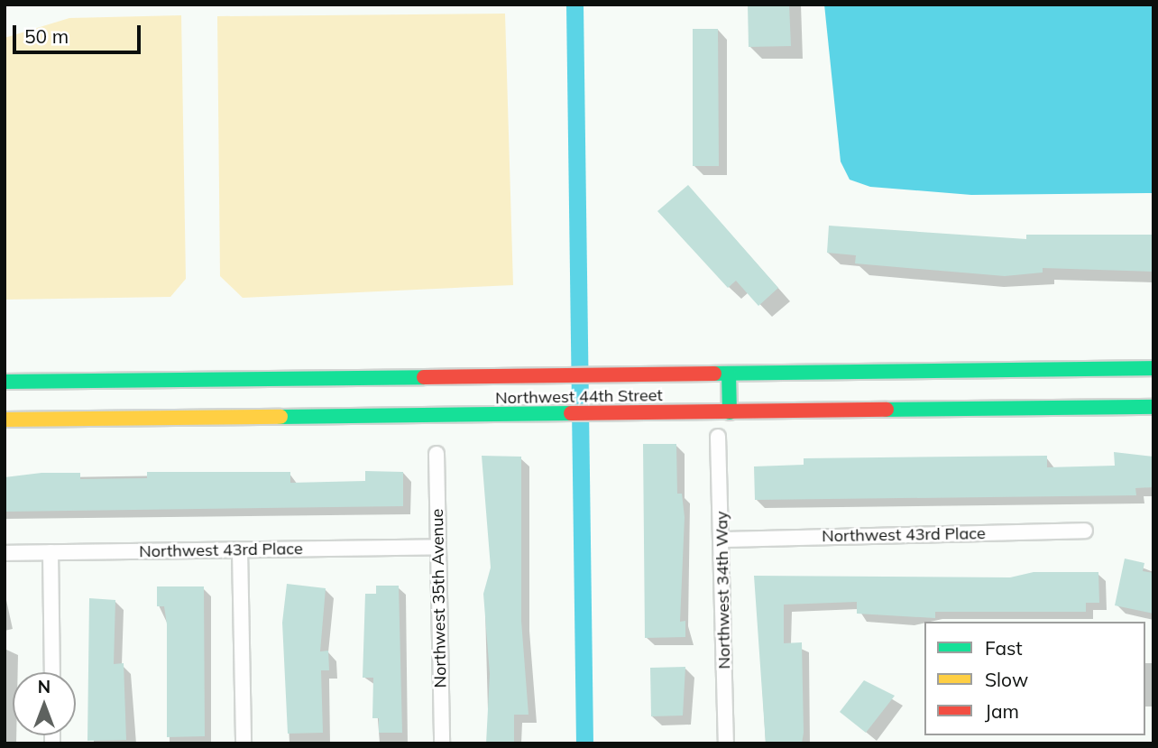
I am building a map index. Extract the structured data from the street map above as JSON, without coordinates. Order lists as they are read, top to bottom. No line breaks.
{"streets":{"street":["Northwest 44th Street","Northwest 43rd Place","Northwest 34th Way","Northwest 35th Avenue"]},"crossings":[["Northwest 43rd Place","Northwest 34th Way"],["Northwest 43rd Place","Northwest 35th Avenue"]],"legend":["Fast","Slow","Jam"],"scale_bar":"50 m","north":"top"}
